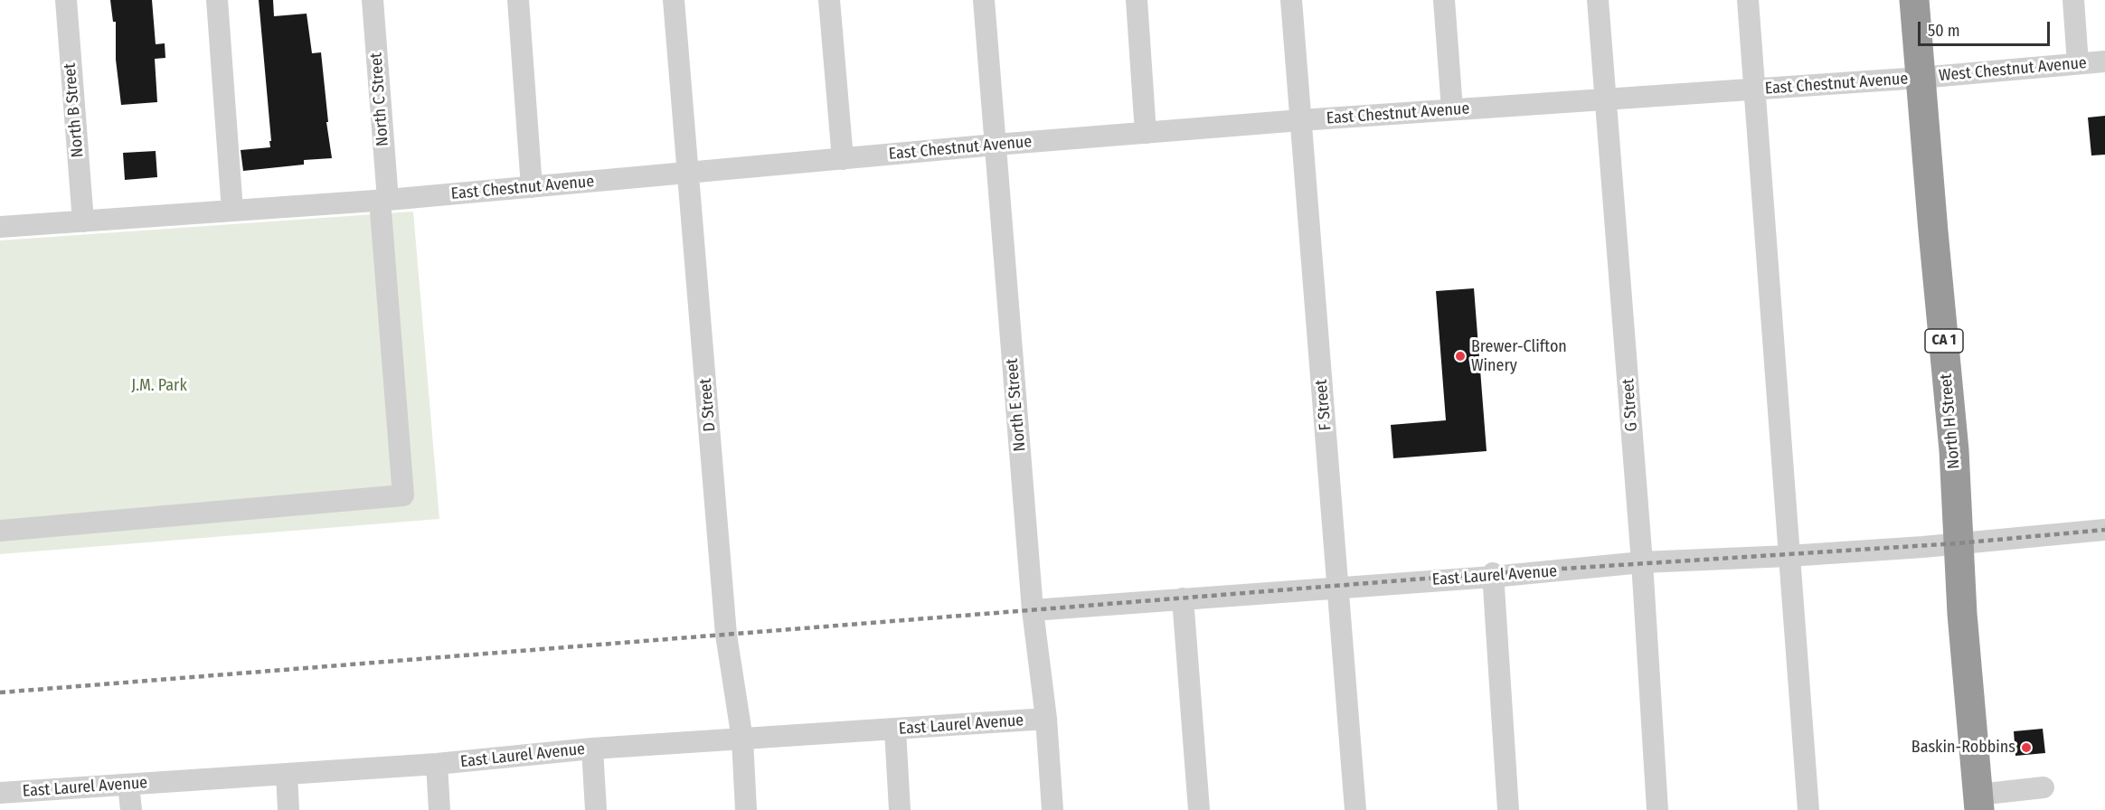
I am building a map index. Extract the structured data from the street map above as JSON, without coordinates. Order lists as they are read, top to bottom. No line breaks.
{"streets":{"highway":["CA 1","North H Street"],"street":["West Chestnut Avenue","East Chestnut Avenue","North C Street","North B Street","D Street","North E Street","F Street","G Street","East Laurel Avenue"]},"crossings":[["West Chestnut Avenue","East Chestnut Avenue"],["West Chestnut Avenue","North H Street"],["East Chestnut Avenue","North C Street"],["East Chestnut Avenue","North B Street"],["East Chestnut Avenue","D Street"],["East Chestnut Avenue","North E Street"],["East Chestnut Avenue","F Street"],["East Chestnut Avenue","G Street"],["East Chestnut Avenue","North H Street"],["D Street","East Laurel Avenue"],["North E Street","East Laurel Avenue"],["F Street","East Laurel Avenue"],["G Street","East Laurel Avenue"],["North H Street","East Laurel Avenue"]],"parks":["J.M. Park"],"places":["Brewer-Clifton Winery","Baskin-Robbins"],"scale_bar":"50 m"}
